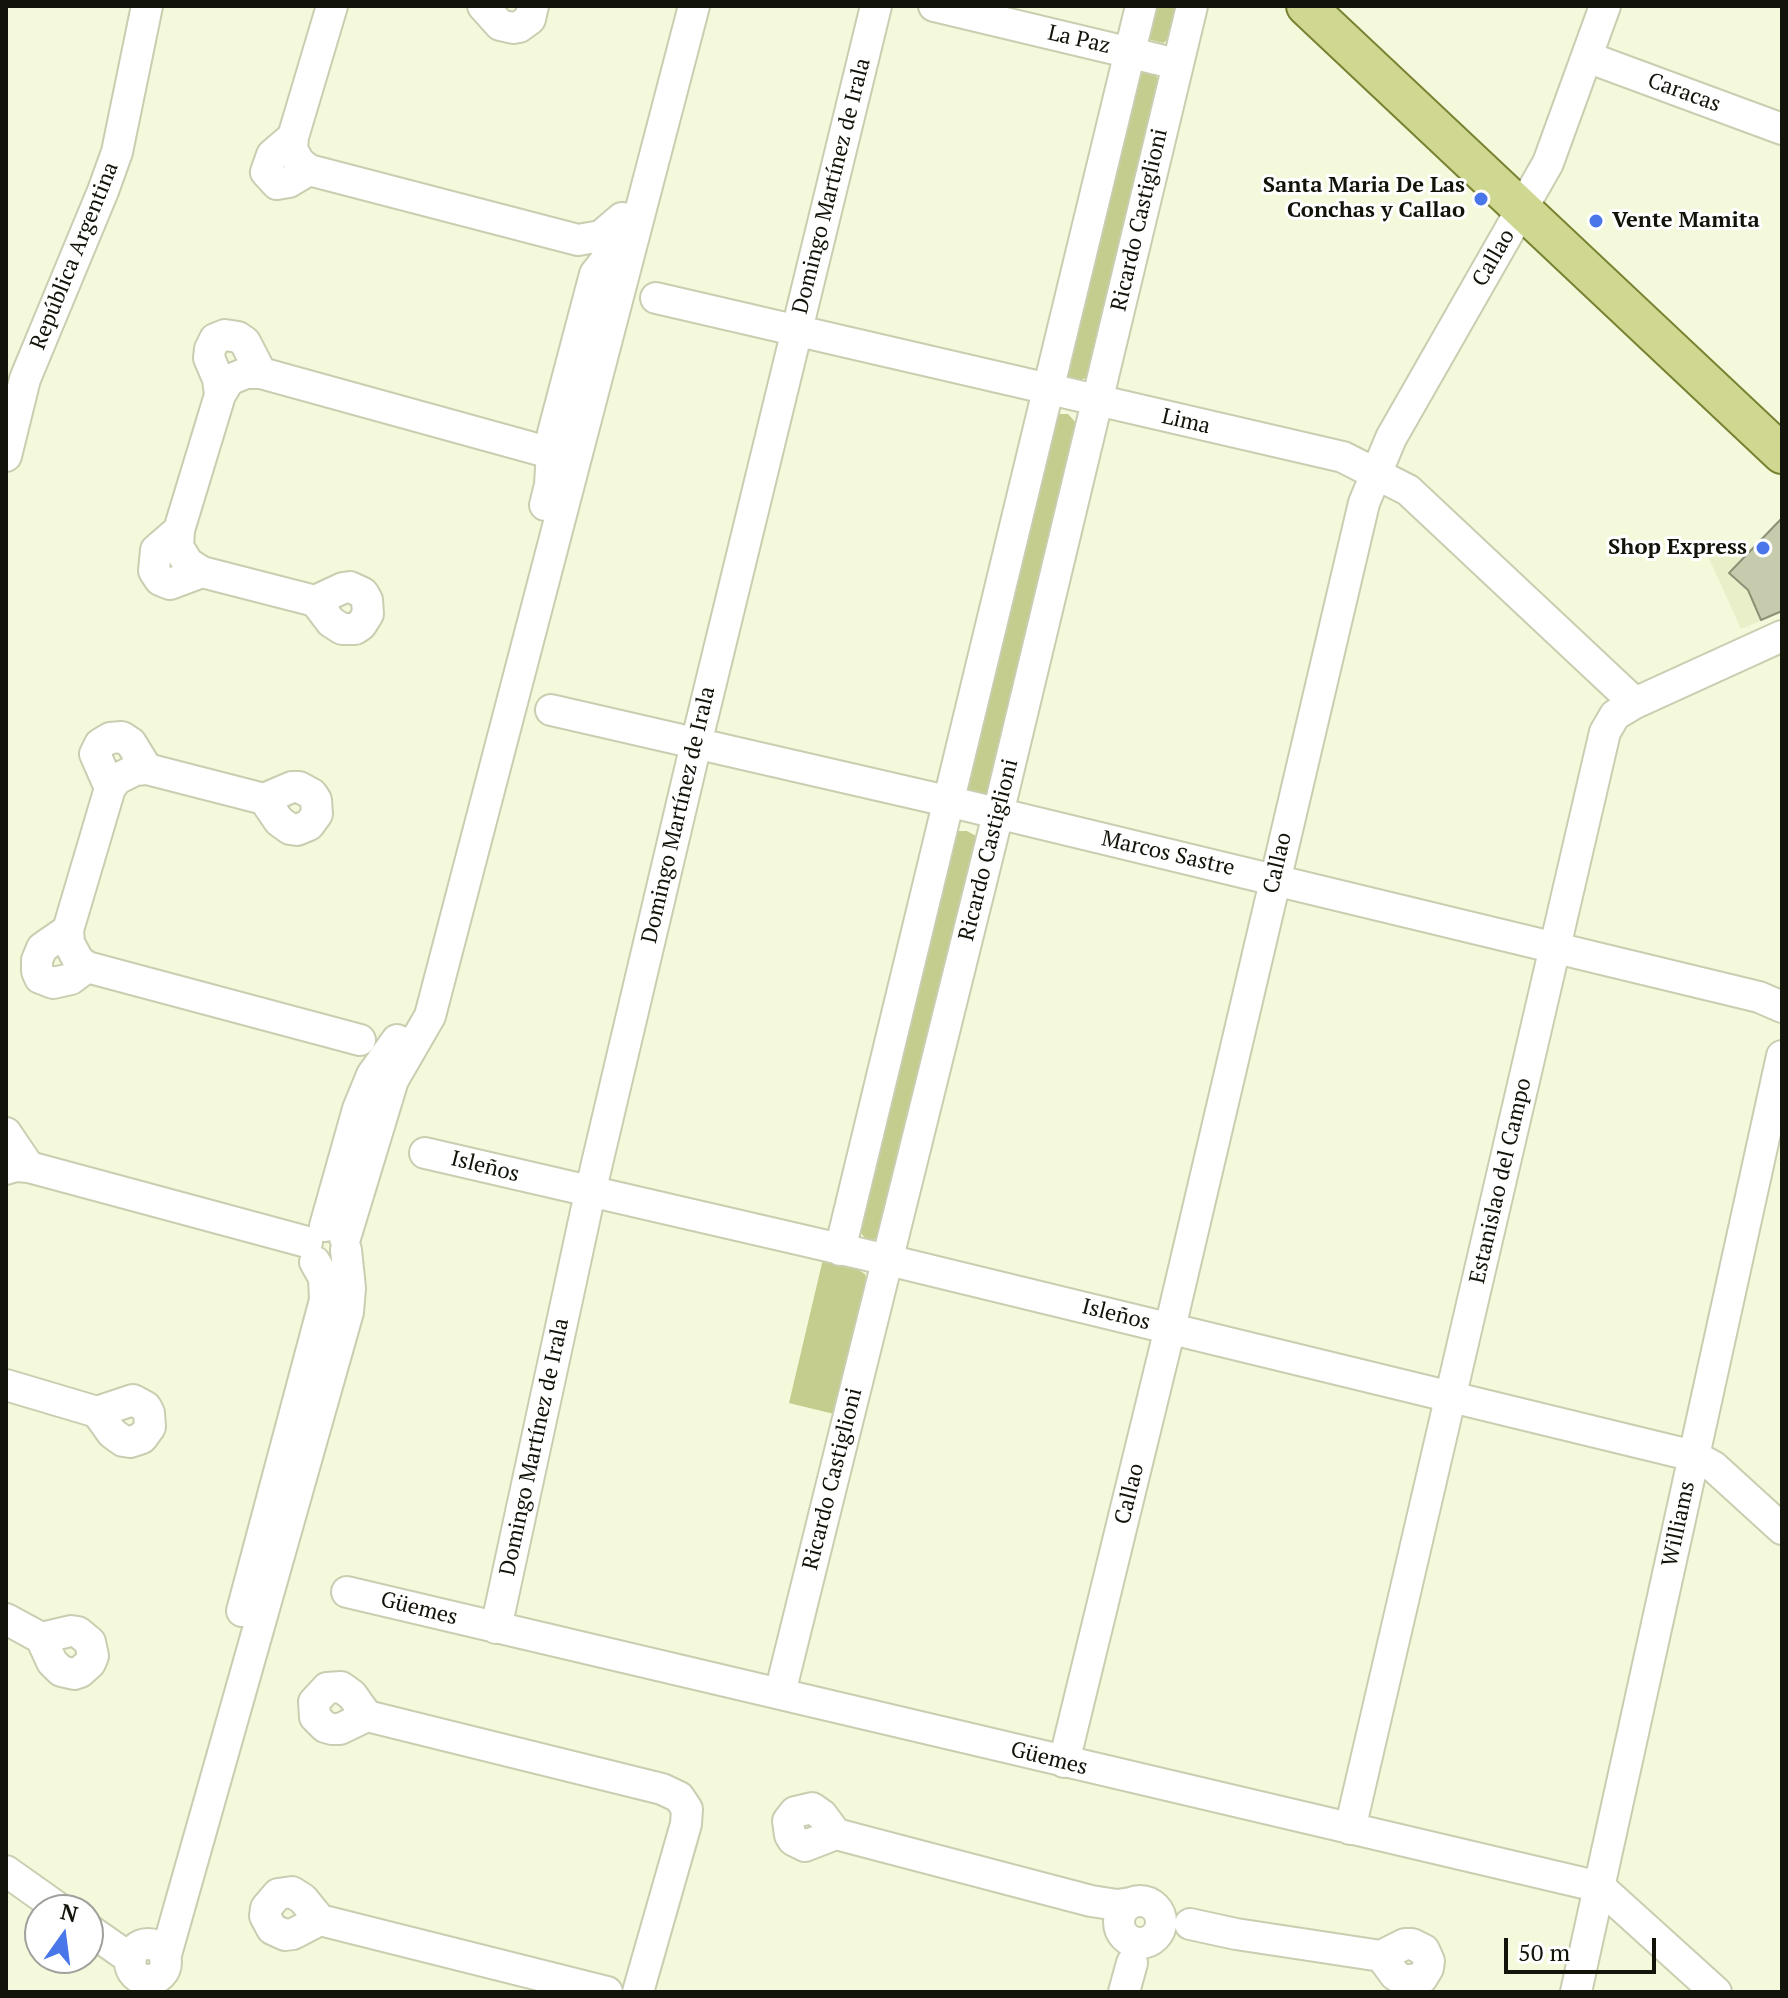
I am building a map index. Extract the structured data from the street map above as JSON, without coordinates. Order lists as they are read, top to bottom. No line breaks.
{"streets":{"street":["La Paz","Caracas","Domingo Martínez de Irala","Ricardo Castiglioni","República Argentina","Callao","Lima","Marcos Sastre","Isleños","Estanislao del Campo","Williams","Güemes"]},"crossings":[["La Paz","Ricardo Castiglioni"],["Caracas","Callao"],["Domingo Martínez de Irala","Lima"],["Domingo Martínez de Irala","Marcos Sastre"],["Domingo Martínez de Irala","Isleños"],["Domingo Martínez de Irala","Güemes"],["Ricardo Castiglioni","Lima"],["Ricardo Castiglioni","Marcos Sastre"],["Ricardo Castiglioni","Isleños"],["Ricardo Castiglioni","Güemes"],["Callao","Lima"],["Callao","Marcos Sastre"],["Callao","Isleños"],["Callao","Güemes"],["Lima","Estanislao del Campo"],["Marcos Sastre","Estanislao del Campo"],["Isleños","Estanislao del Campo"],["Isleños","Williams"],["Estanislao del Campo","Güemes"],["Williams","Güemes"]],"places":["Santa Maria De Las Conchas y Callao","Vente Mamita","Shop Express"],"scale_bar":"50 m","north":"top"}
